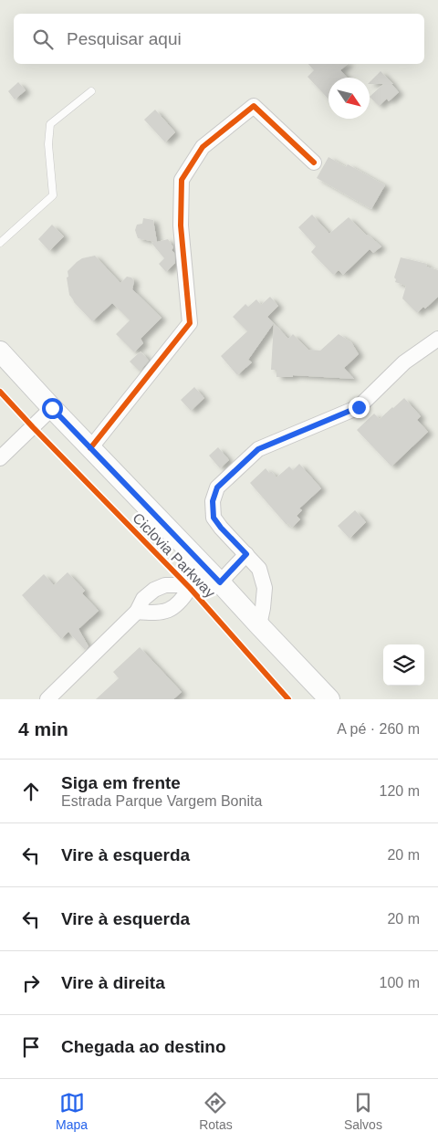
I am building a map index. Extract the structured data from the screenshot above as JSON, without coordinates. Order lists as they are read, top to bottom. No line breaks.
{"streets":{"cycle path":["Ciclovia Parkway"]},"north":"bottom right","page":{"search":"Pesquisar aqui","heading":["4 min","A pé · 260 m"],"list":[["Siga em frente","Estrada Parque Vargem Bonita","120 m"],["Vire à esquerda","20 m"],["Vire à esquerda","20 m"],["Vire à direita","100 m"],"Chegada ao destino"],"nav":["Mapa","Rotas","Salvos"]}}
